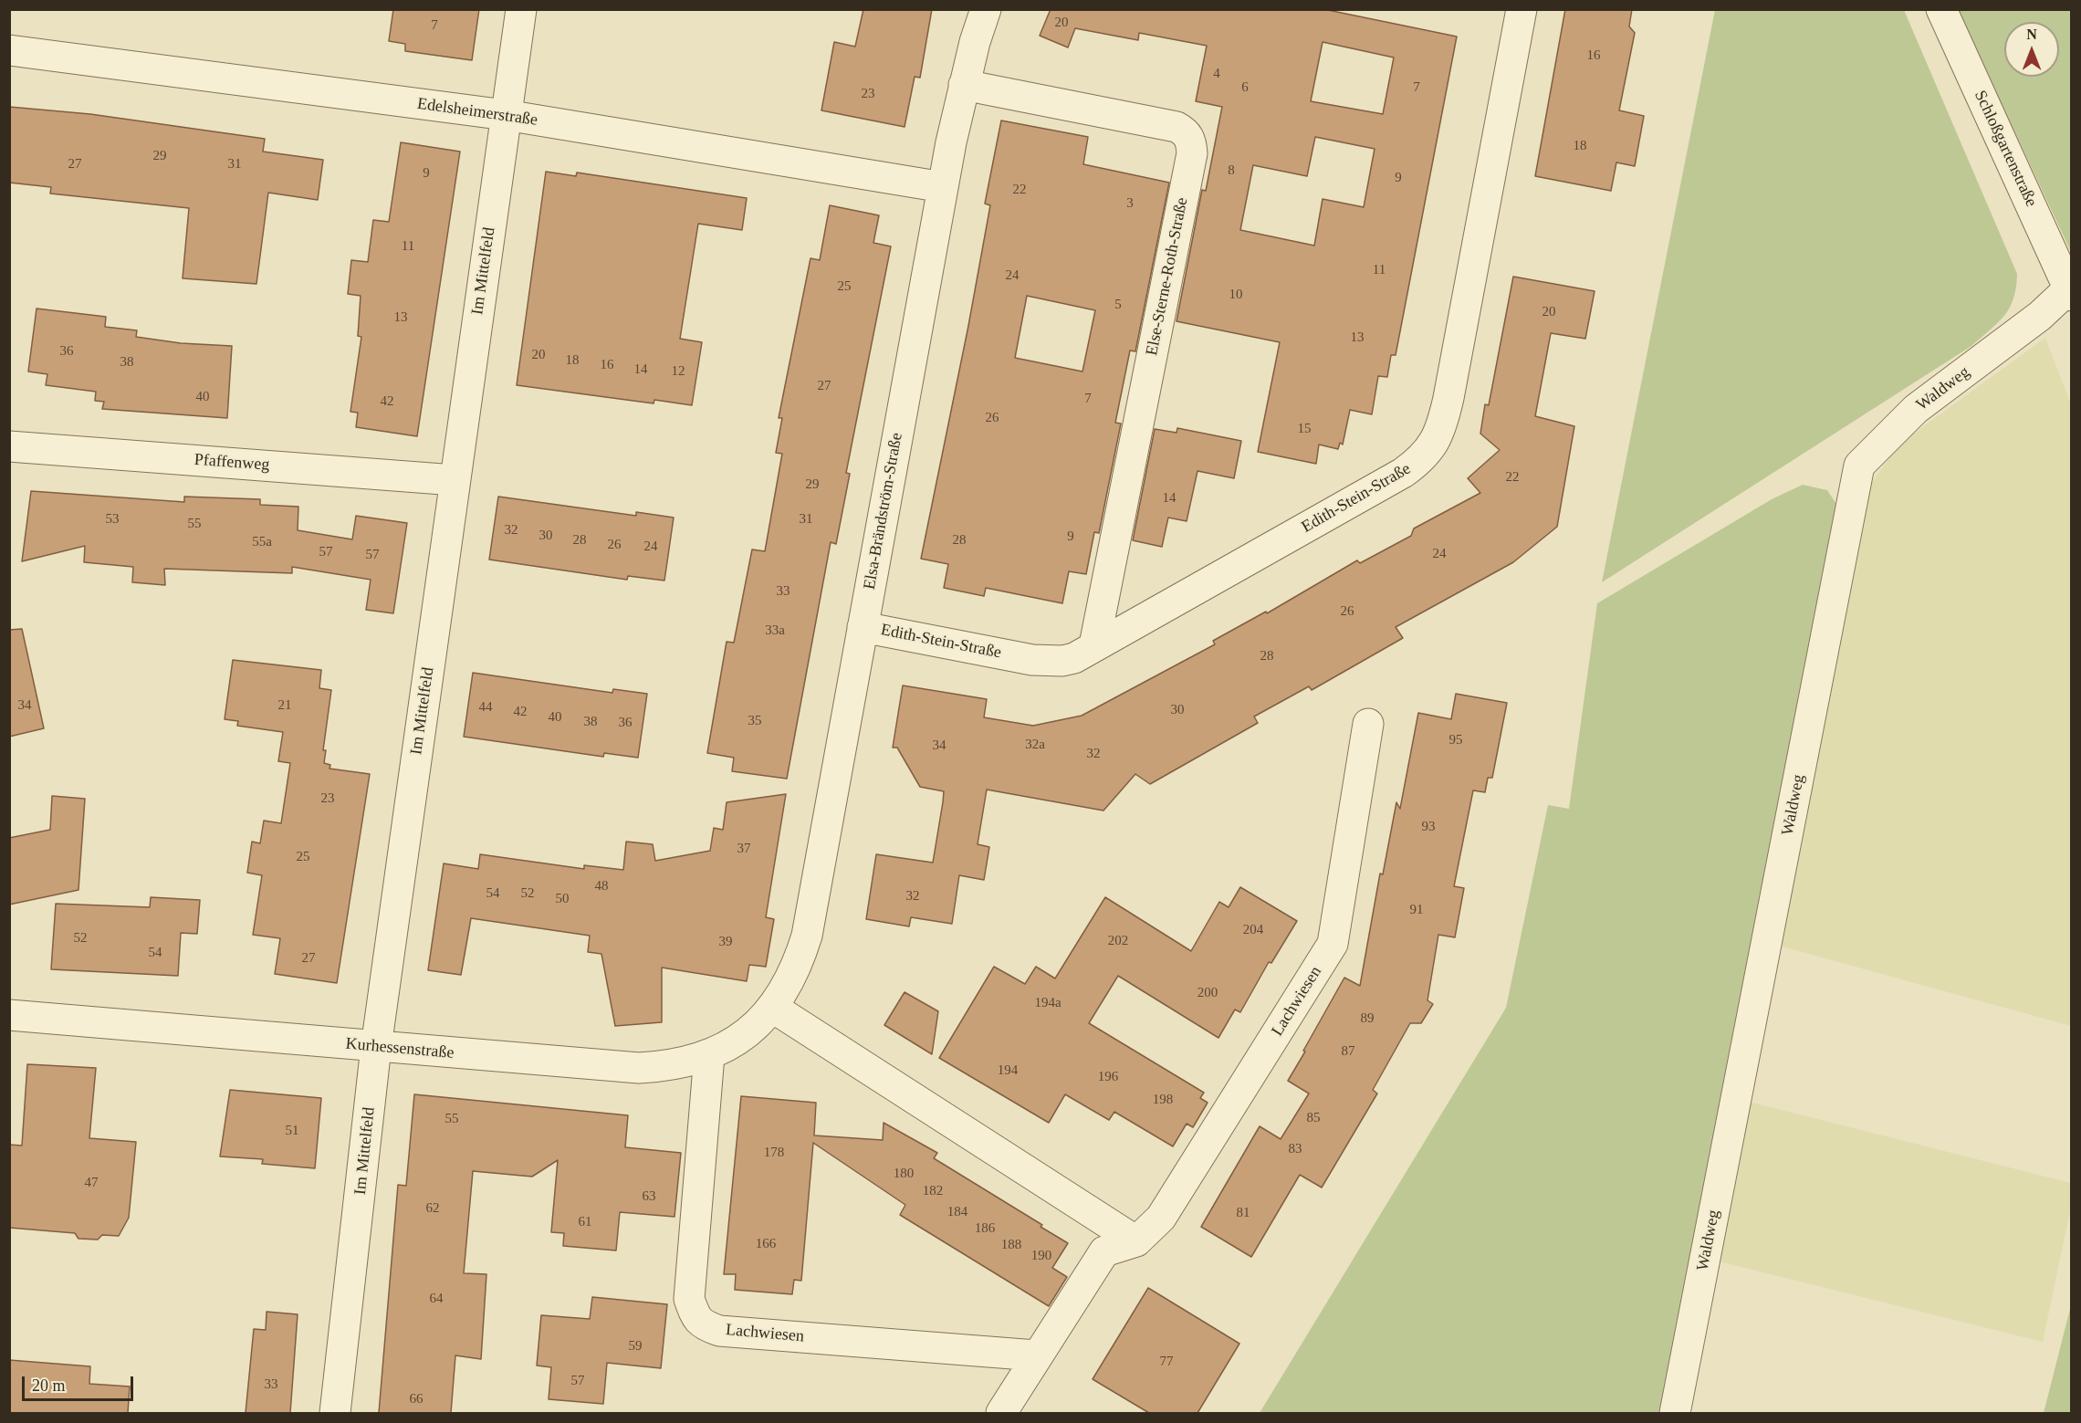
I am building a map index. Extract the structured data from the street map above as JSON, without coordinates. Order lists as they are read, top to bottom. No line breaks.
{"streets":{"street":["Edelsheimerstraße","Schloßgartenstraße","Im Mittelfeld","Else-Sterne-Roth-Straße","Waldweg","Pfaffenweg","Edith-Stein-Straße","Elsa-Brändström-Straße","Lachwiesen","Kurhessenstraße"]},"crossings":[["Edelsheimerstraße","Im Mittelfeld"],["Edelsheimerstraße","Elsa-Brändström-Straße"],["Schloßgartenstraße","Waldweg"],["Im Mittelfeld","Pfaffenweg"],["Im Mittelfeld","Kurhessenstraße"],["Else-Sterne-Roth-Straße","Edith-Stein-Straße"],["Else-Sterne-Roth-Straße","Elsa-Brändström-Straße"],["Edith-Stein-Straße","Elsa-Brändström-Straße"],["Elsa-Brändström-Straße","Kurhessenstraße"],["Lachwiesen","Kurhessenstraße"]],"house_numbers":["20","7","16","4","6","7","23","18","29","27","31","8","9","9","22","3","11","11","24","25","10","5","20","13","13","36","20","18","38","16","14","12","27","40","7","42","26","15","22","29","14","53","31","55","32","30","9","28","28","55a","26","24","57","24","57","33","26","33a","28","34","21","44","30","42","40","35","38","36","95","32a","34","32","23","93","37","25","48","54","52","32","50","91","204","52","202","39","54","27","200","194a","89","87","194","196","198","85","55","51","83","178","180","47","182","63","62","184","81","61","186","166","188","190","64","59","77","57","33","66"],"scale_bar":"20 m","north":"top"}
